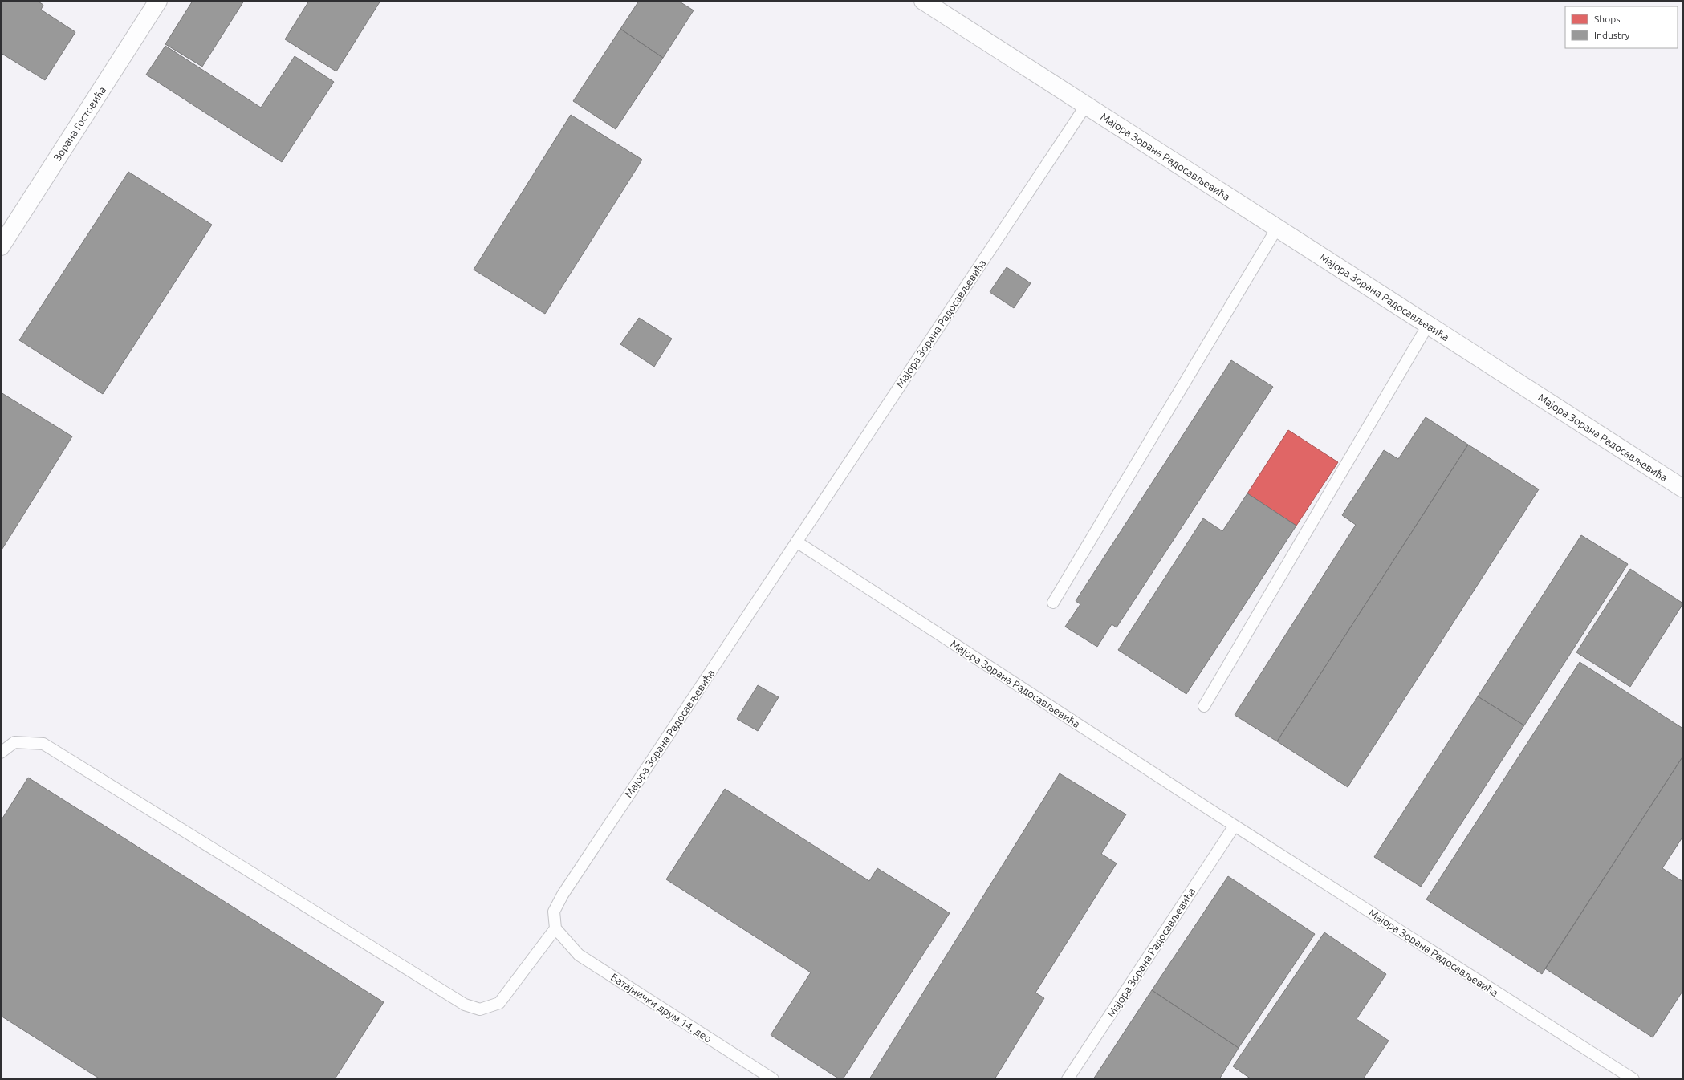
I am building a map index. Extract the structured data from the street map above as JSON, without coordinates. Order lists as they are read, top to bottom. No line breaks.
{"streets":{"main road":["Зорана Гостовића","Мајора Зорана Радосављевића"],"lane":["Батајнички друм 14. део"]},"crossings":[["Мајора Зорана Радосављевића","Батајнички друм 14. део"]],"legend":["Shops","Industry"]}
